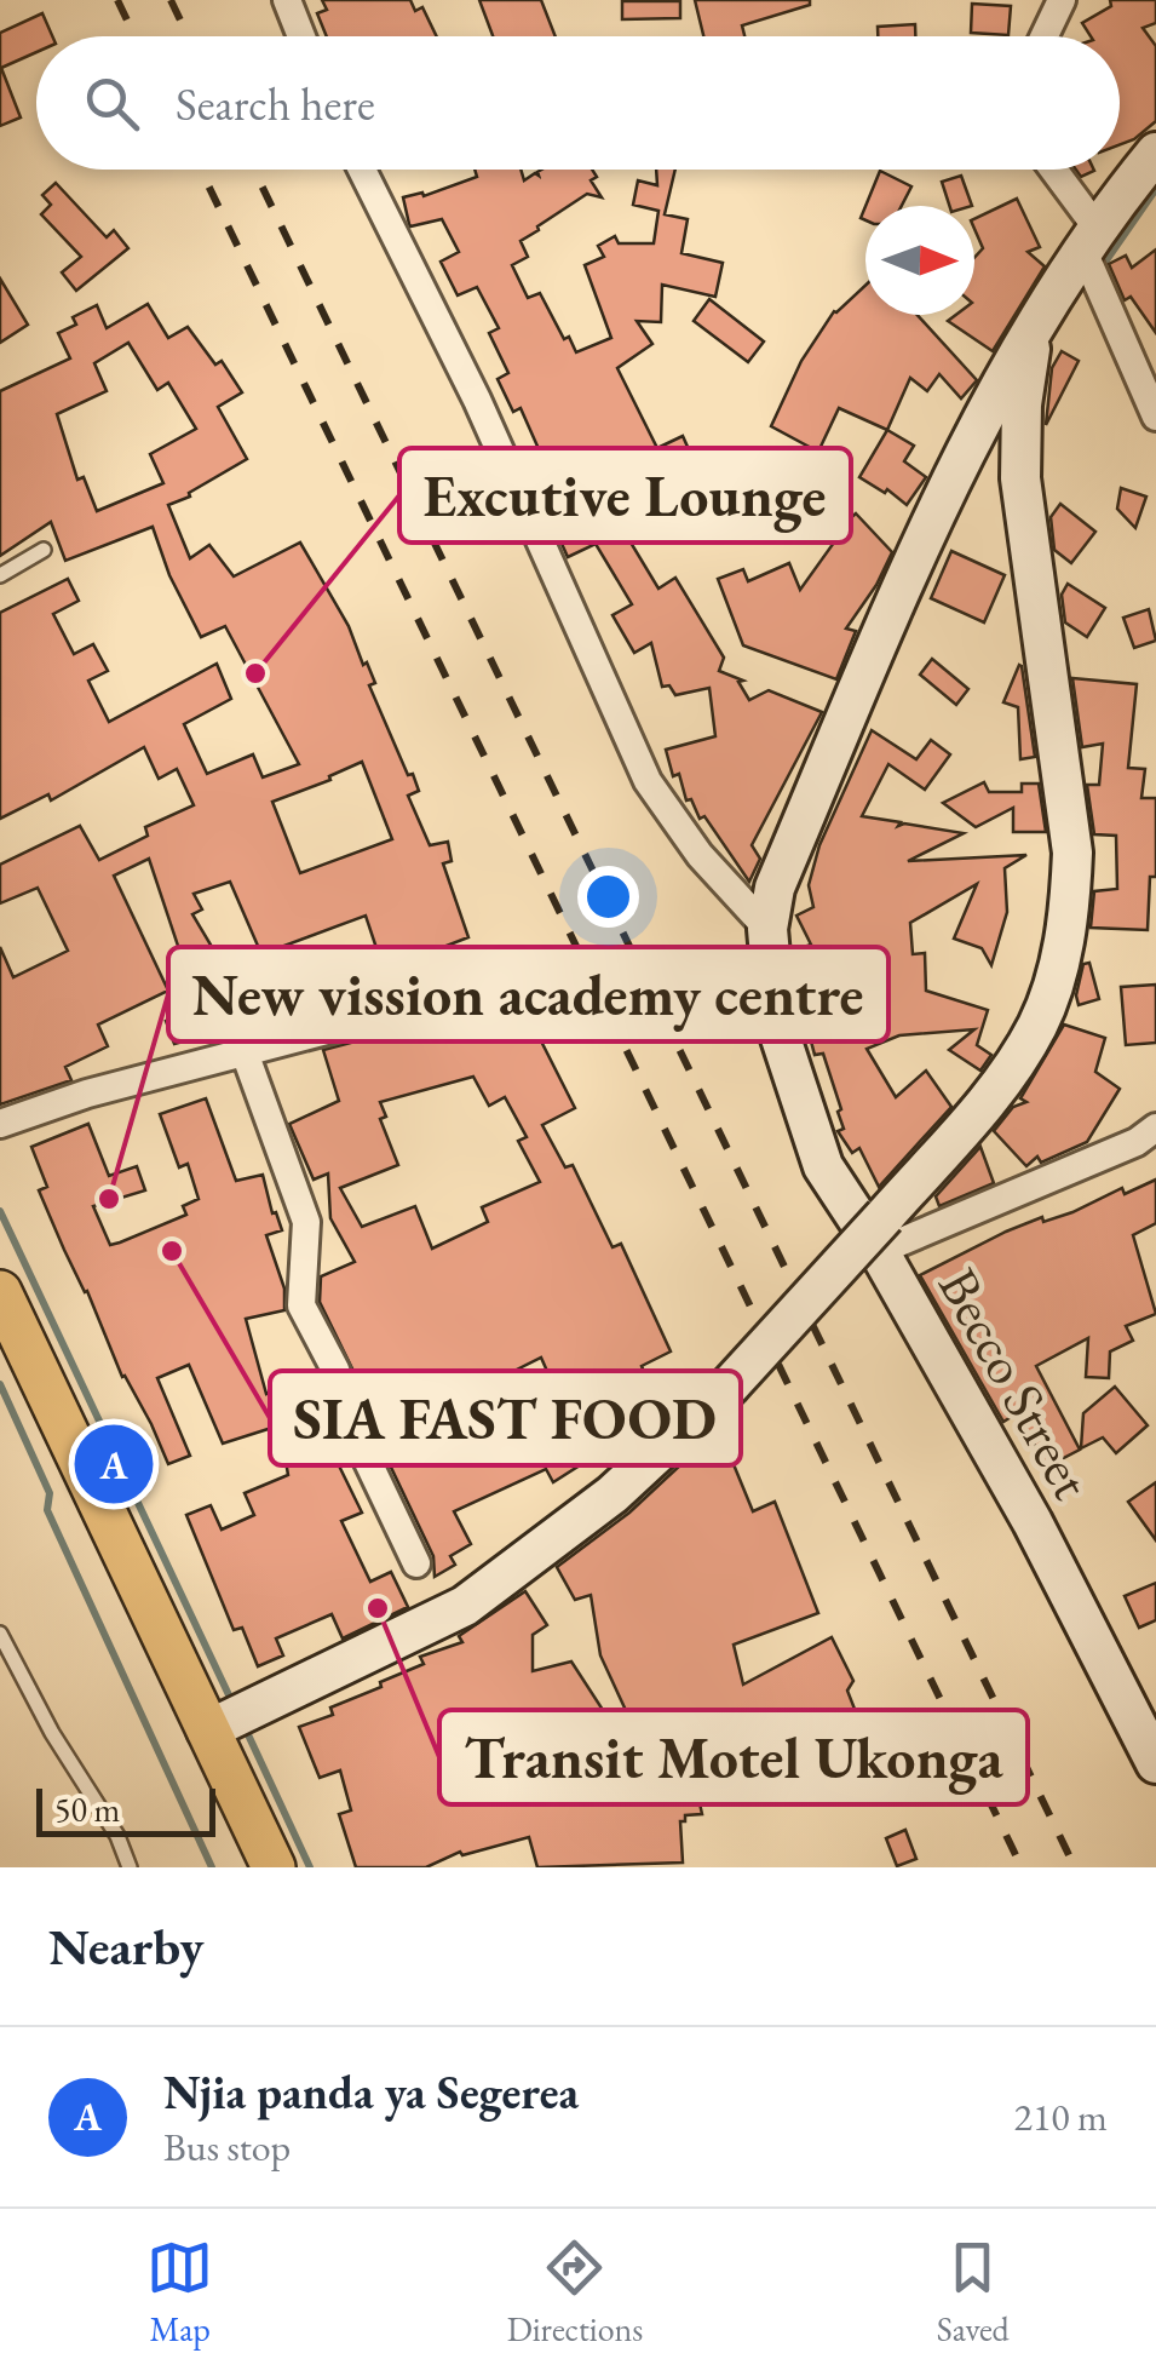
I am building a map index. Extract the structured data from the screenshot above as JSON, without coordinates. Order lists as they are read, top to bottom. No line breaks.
{"streets":{"main road":["Becco Street"]},"places":["Excutive Lounge","New vission academy centre","SIA FAST FOOD","Transit Motel Ukonga"],"scale_bar":"50 m","north":"right","page":{"search":"Search here","pins":"A","scale":"50 m","heading":"Nearby","list":[{"mark":"A","name":"Njia panda ya Segerea","note":"Bus stop","value":"210 m"}],"nav":["Map","Directions","Saved"]}}
